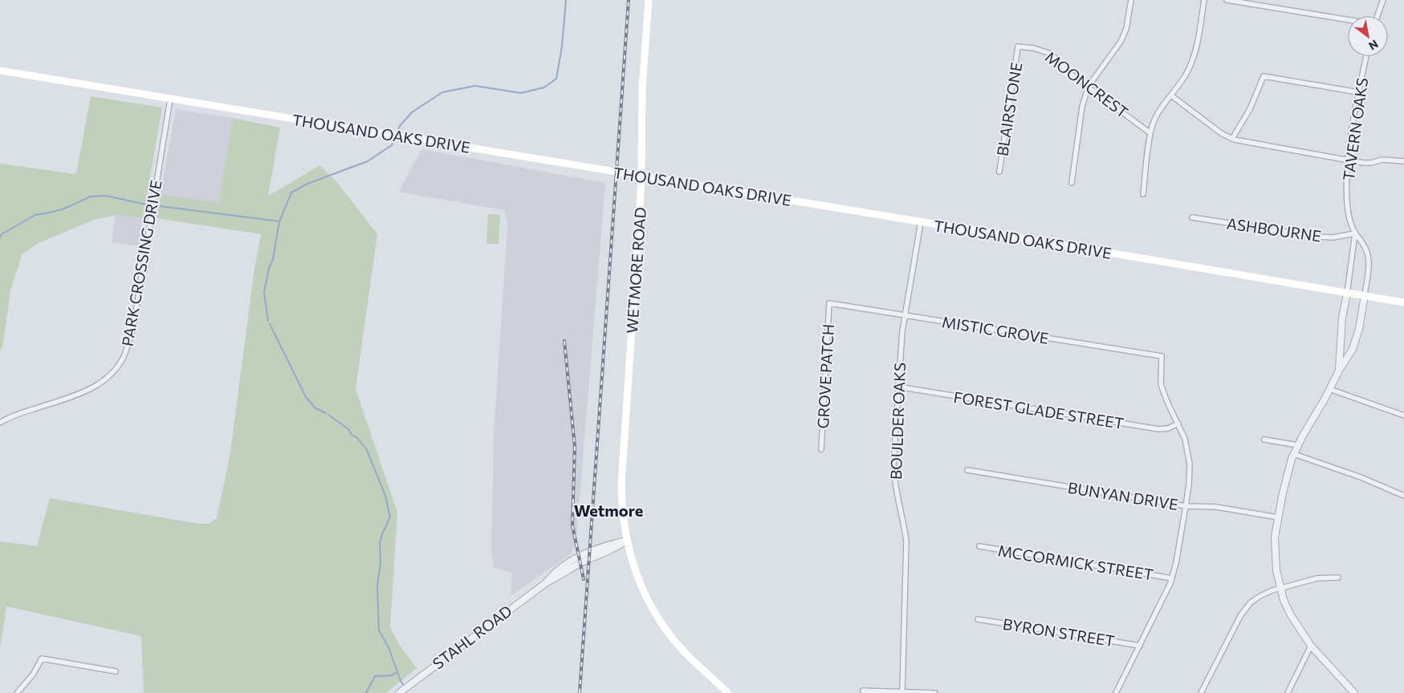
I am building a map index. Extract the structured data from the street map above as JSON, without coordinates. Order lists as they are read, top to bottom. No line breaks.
{"streets":{"main road":["THOUSAND OAKS DRIVE","WETMORE ROAD"],"street":["MOONCREST","BLAIRSTONE","TAVERN OAKS","ASHBOURNE","PARK CROSSING DRIVE","MISTIC GROVE","GROVE PATCH","FOREST GLADE STREET","BOULDER OAKS","BUNYAN DRIVE","MCCORMICK STREET","BYRON STREET","STAHL ROAD"]},"crossings":[["MOONCREST","BLAIRSTONE"],["TAVERN OAKS","THOUSAND OAKS DRIVE"],["TAVERN OAKS","ASHBOURNE"],["TAVERN OAKS","BUNYAN DRIVE"],["THOUSAND OAKS DRIVE","PARK CROSSING DRIVE"],["THOUSAND OAKS DRIVE","WETMORE ROAD"],["THOUSAND OAKS DRIVE","BOULDER OAKS"],["WETMORE ROAD","STAHL ROAD"],["MISTIC GROVE","GROVE PATCH"],["MISTIC GROVE","FOREST GLADE STREET"],["MISTIC GROVE","BOULDER OAKS"],["FOREST GLADE STREET","BOULDER OAKS"]],"districts":["Wetmore"],"north":"bottom right"}
